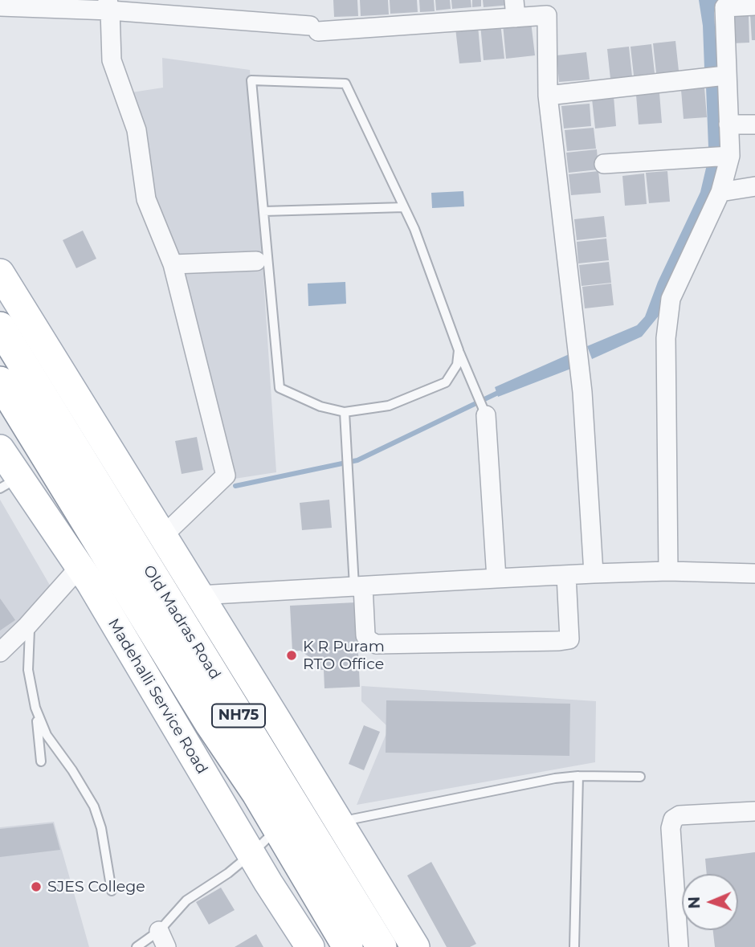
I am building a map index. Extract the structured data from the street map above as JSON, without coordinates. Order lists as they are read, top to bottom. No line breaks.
{"streets":{"highway":["Old Madras Road","NH75"],"main road":["Madehalli Service Road"]},"places":["K R Puram RTO Office","SJES College"],"north":"left"}
